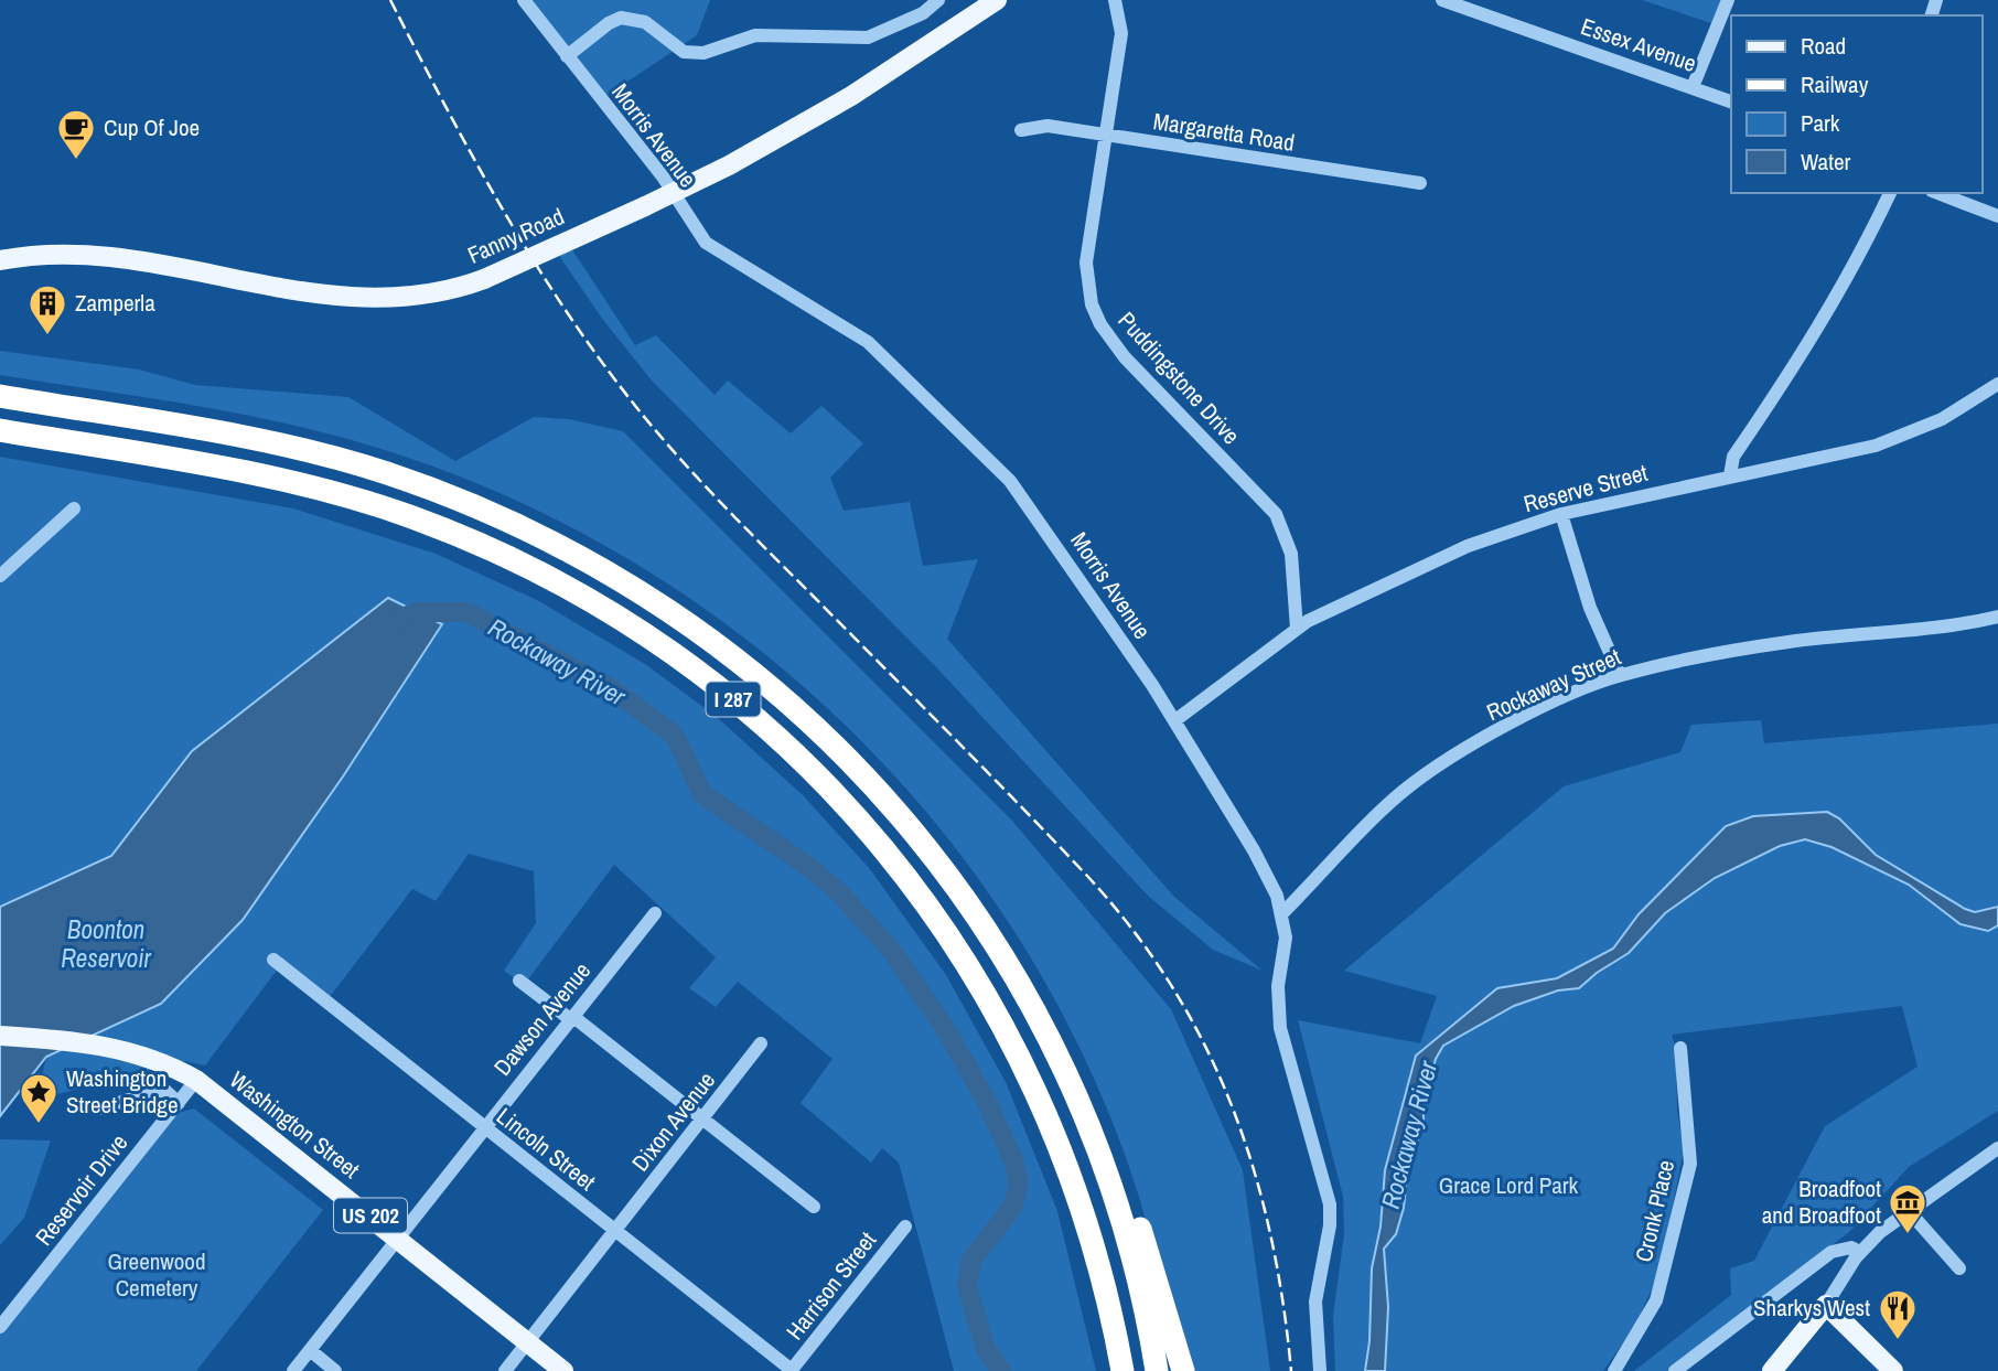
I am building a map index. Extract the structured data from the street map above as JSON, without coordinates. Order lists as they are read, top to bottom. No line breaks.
{"streets":{"highway":["I 287"],"main road":["Fanny Road","Washington Street","US 202"],"street":["Essex Avenue","Margaretta Road","Morris Avenue","Puddingstone Drive","Reserve Street","Rockaway Street","Dawson Avenue","Dixon Avenue","Lincoln Street","Reservoir Drive","Cronk Place","Harrison Street"]},"crossings":[["Margaretta Road","Puddingstone Drive"],["Morris Avenue","Fanny Road"],["Morris Avenue","Reserve Street"],["Morris Avenue","Rockaway Street"],["Puddingstone Drive","Reserve Street"],["Dawson Avenue","Washington Street"],["Dawson Avenue","Lincoln Street"],["Dixon Avenue","Washington Street"],["Dixon Avenue","Lincoln Street"],["Washington Street","Reservoir Drive"],["Lincoln Street","Harrison Street"]],"water":["Rockaway River","Boonton Reservoir"],"parks":["Grace Lord Park","Greenwood Cemetery"],"places":{"cafe":["Cup Of Joe"],"building":["Zamperla"],"place":["Washington Street Bridge"],"museum":["Broadfoot and Broadfoot"],"restaurant":["Sharkys West"]},"legend":["Road","Railway","Park","Water"]}
